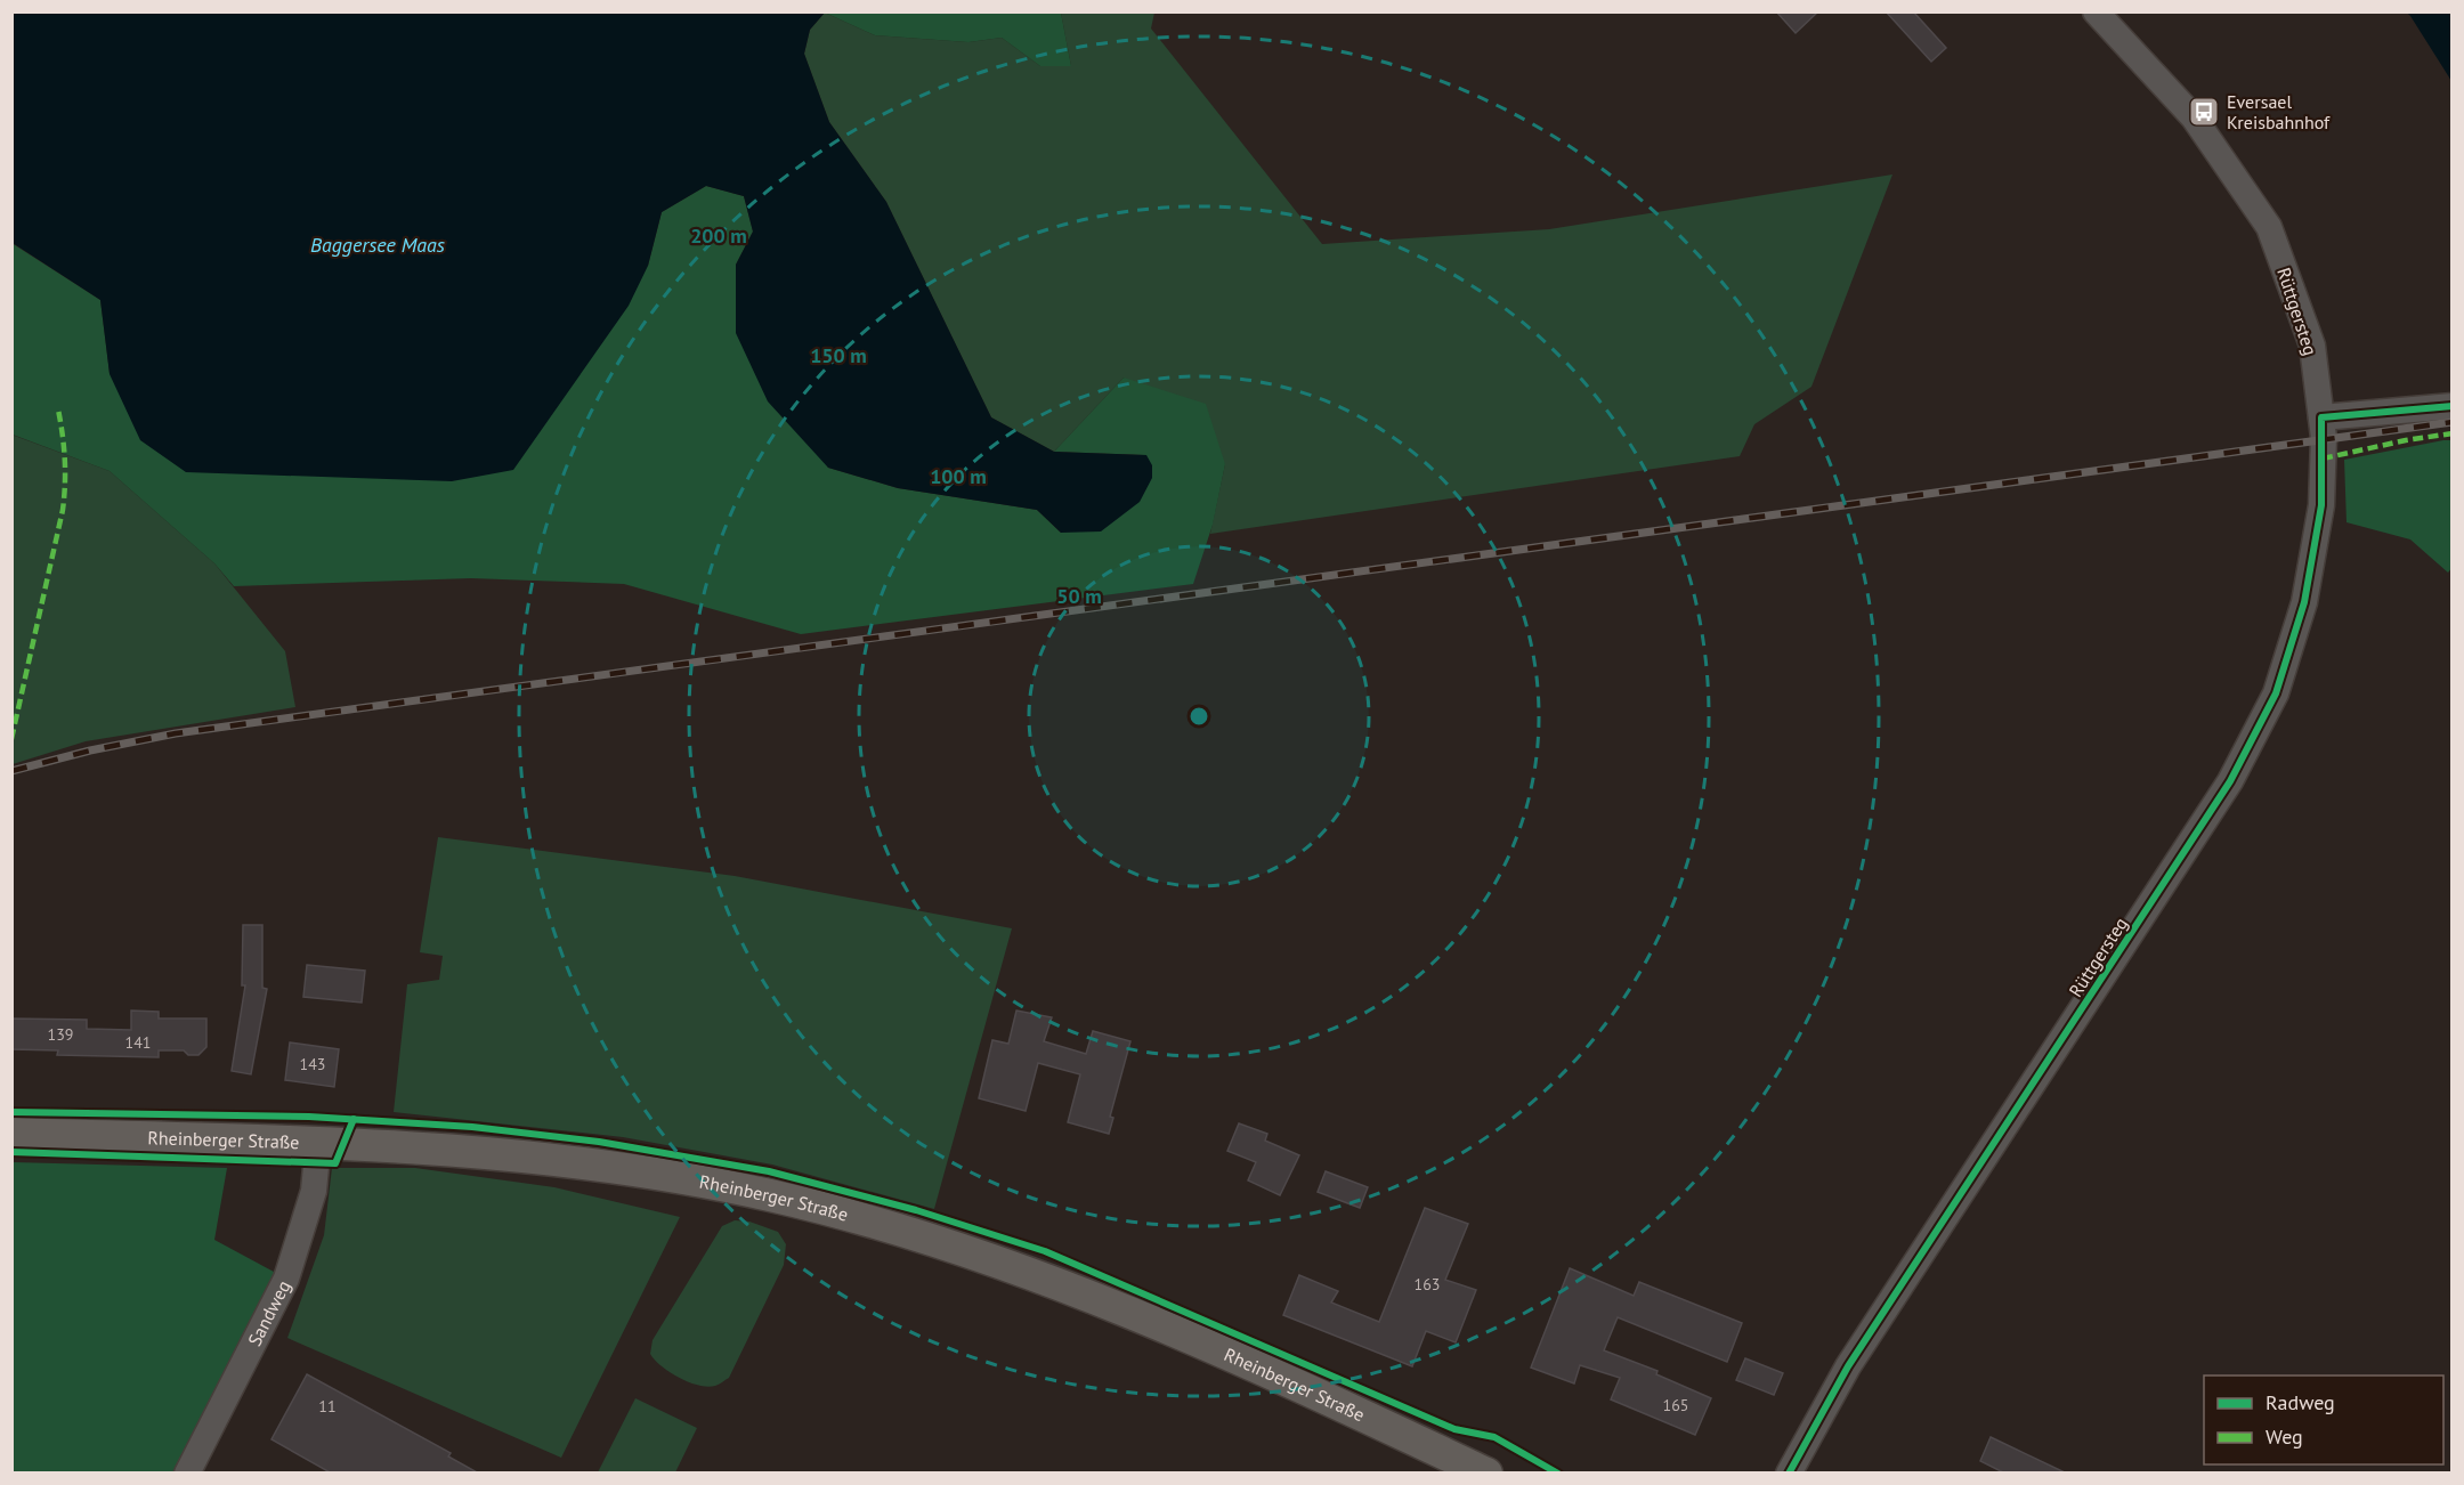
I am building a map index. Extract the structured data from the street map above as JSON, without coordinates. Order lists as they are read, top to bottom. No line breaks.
{"streets":{"main road":["Rheinberger Straße"],"street":["Rüttgersteg","Sandweg"]},"crossings":[["Rheinberger Straße","Sandweg"]],"water":["Baggersee Maas"],"places":{"bus stop":["Eversael Kreisbahnhof"]},"house_numbers":["139","141","143","163","165","11"],"legend":["Radweg","Weg"],"rings":["200 m","150 m","100 m","50 m"]}
